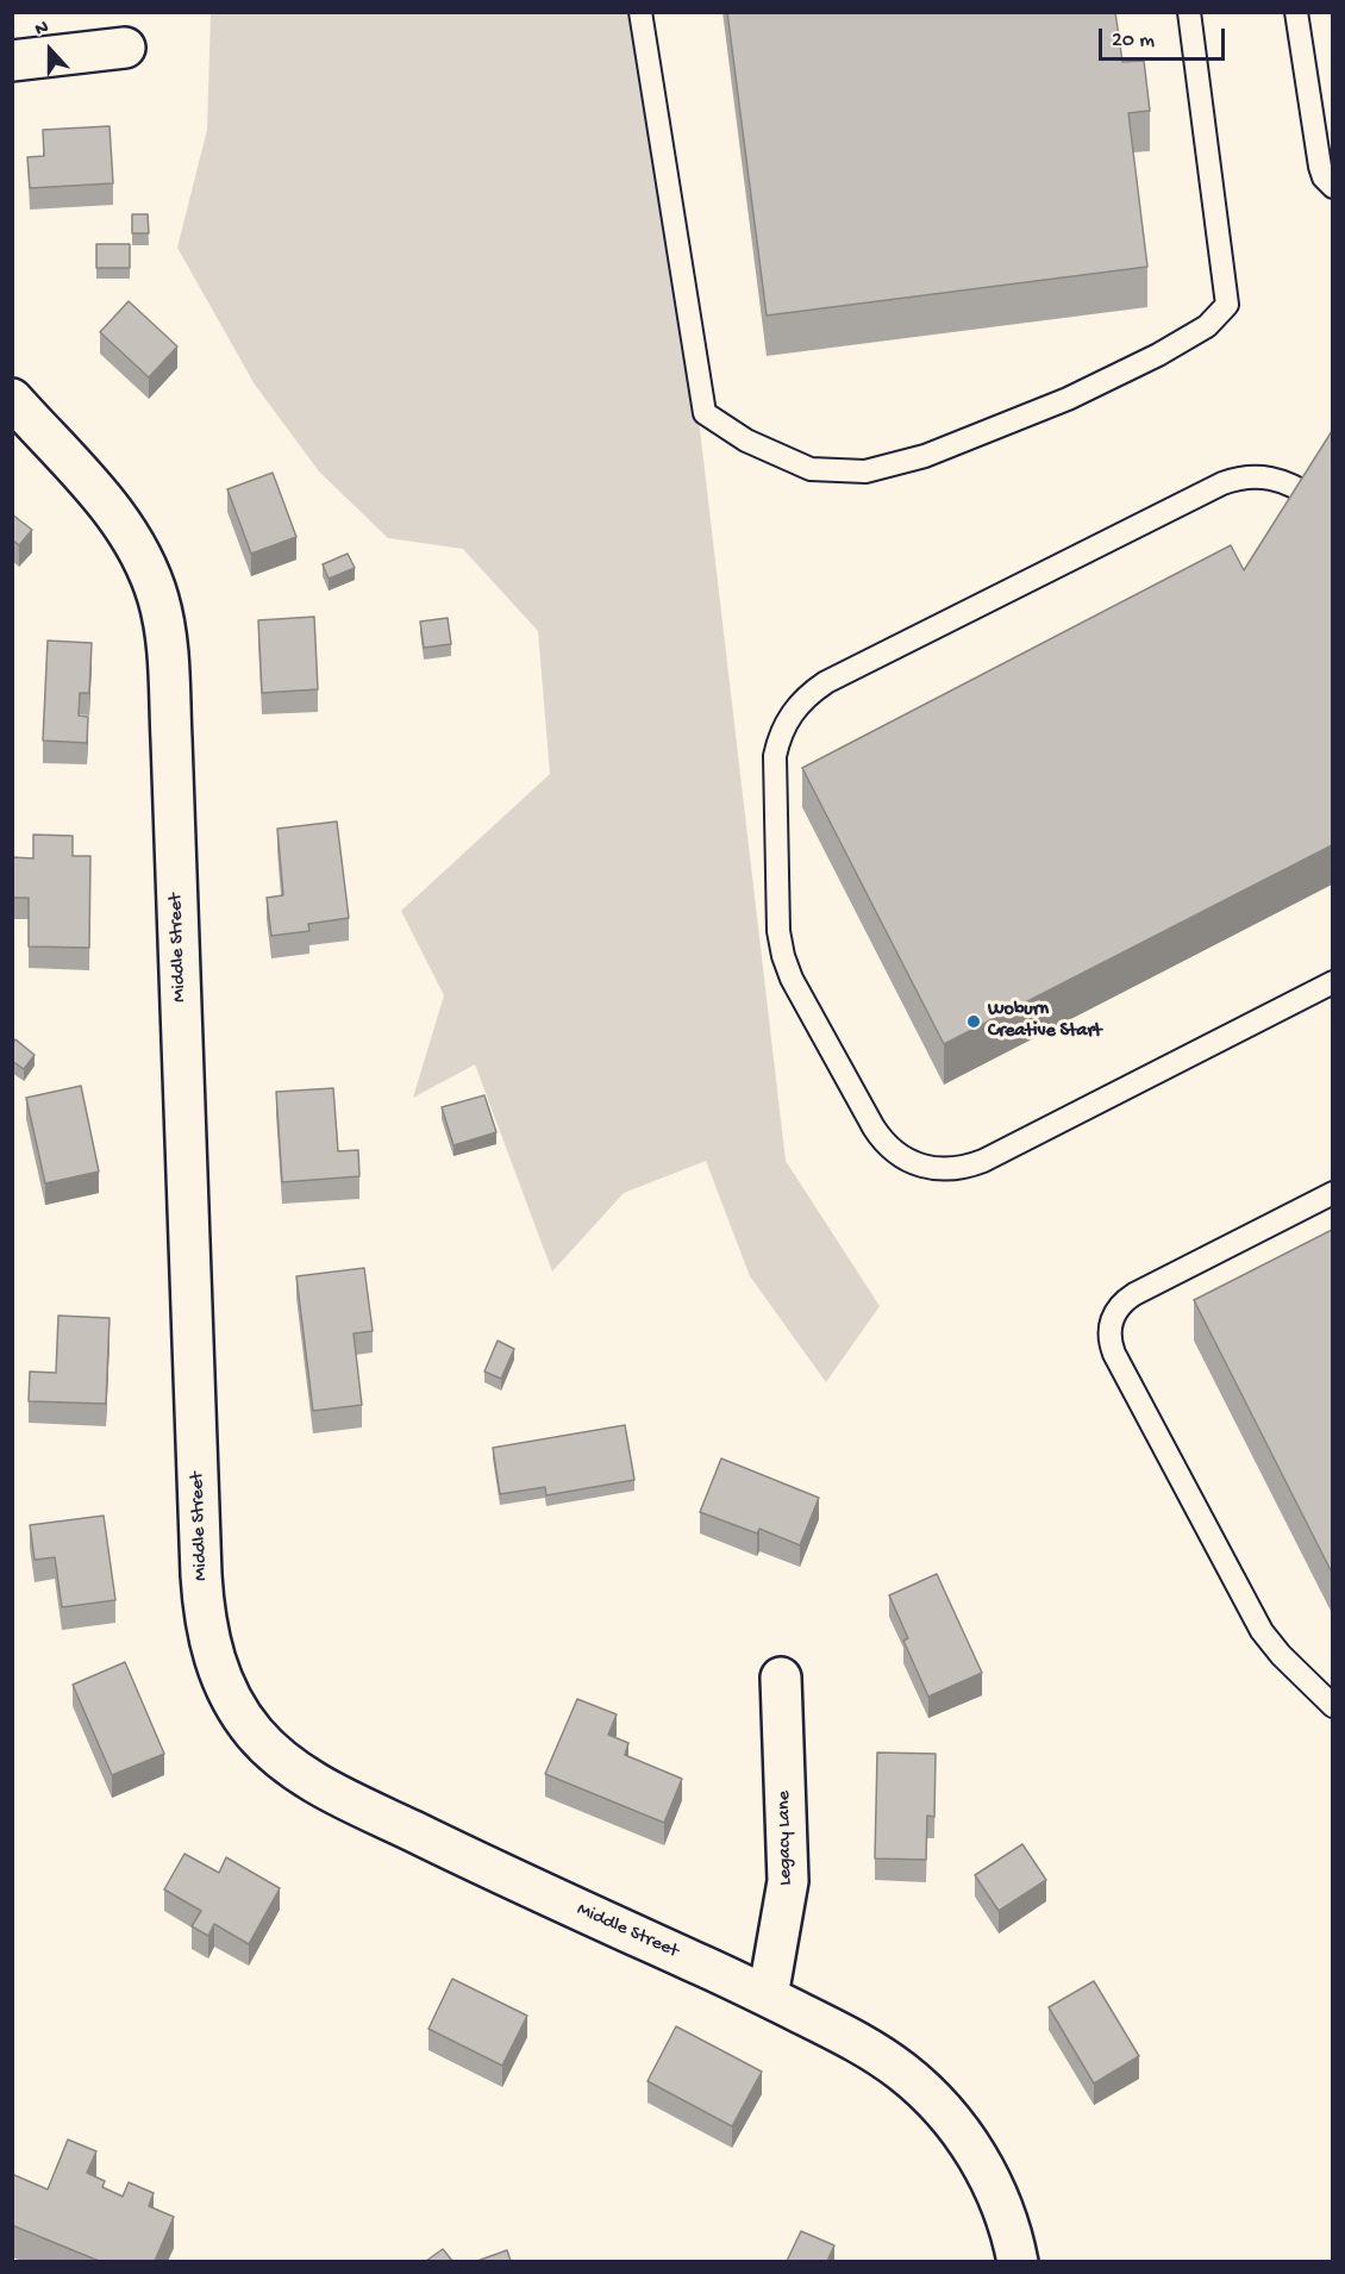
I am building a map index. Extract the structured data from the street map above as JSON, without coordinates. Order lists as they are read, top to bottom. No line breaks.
{"streets":{"street":["Middle Street","Legacy Lane"]},"crossings":[["Middle Street","Legacy Lane"]],"places":["Woburn Creative Start"],"scale_bar":"20 m","north":"top"}
